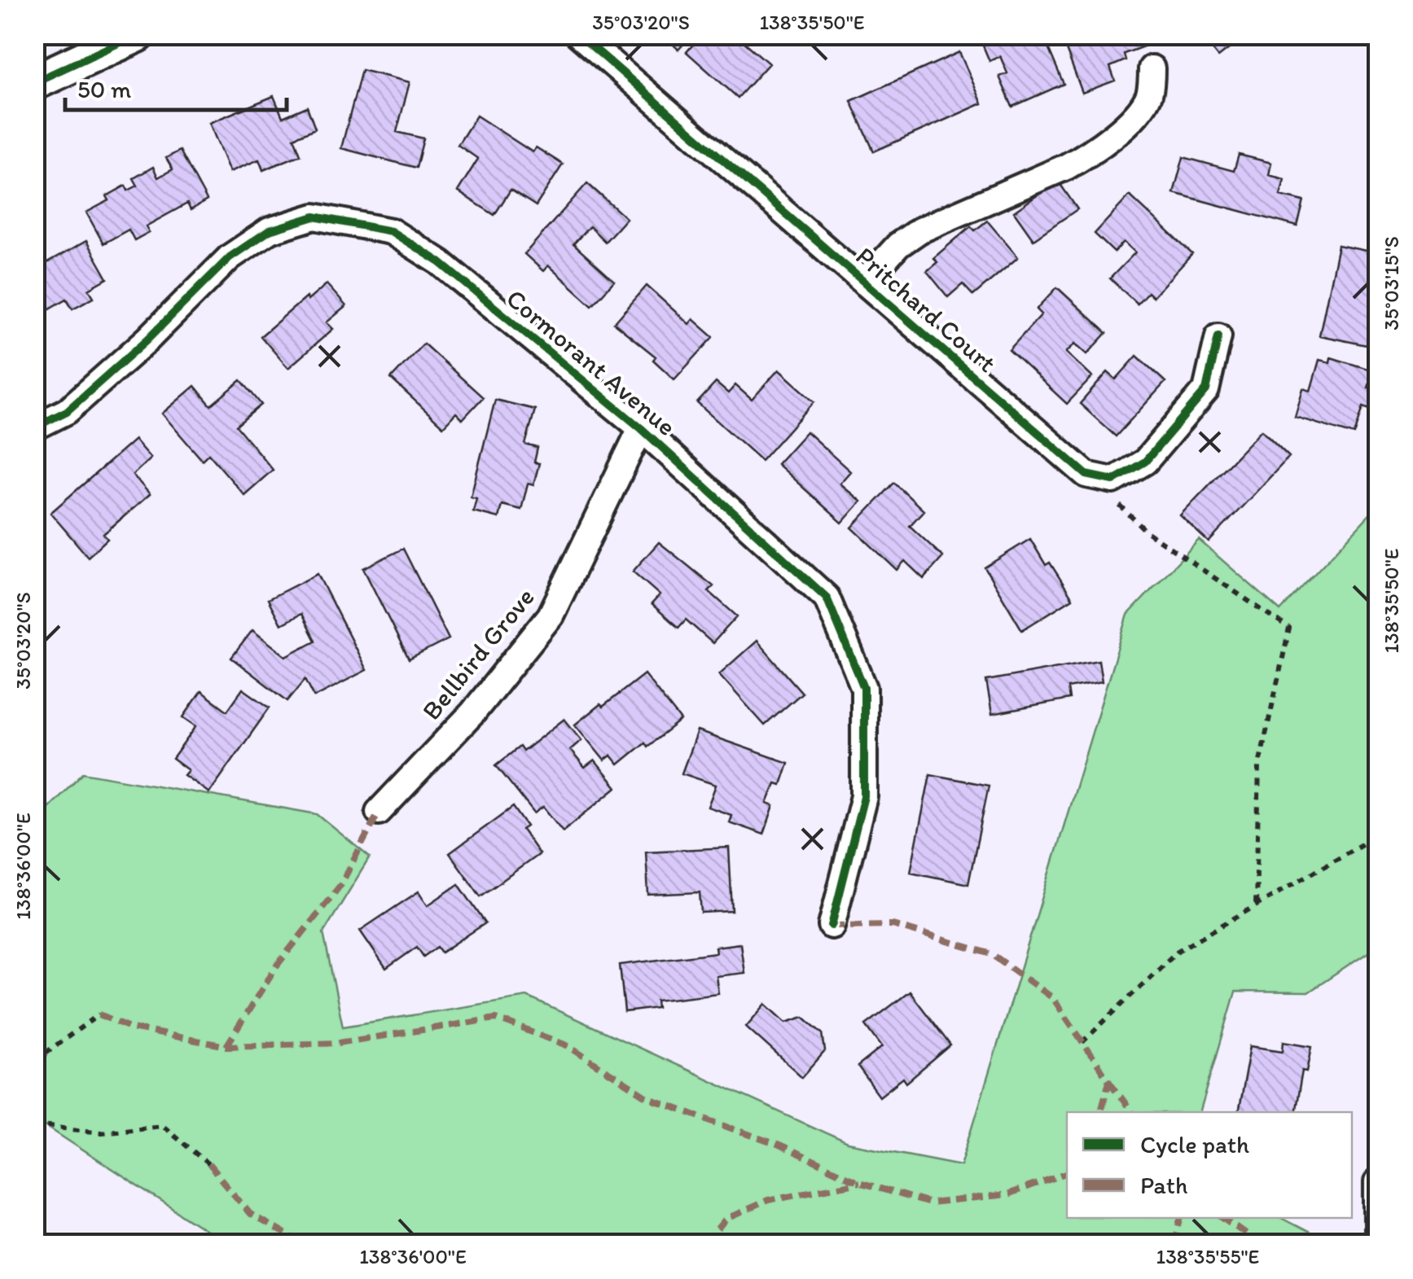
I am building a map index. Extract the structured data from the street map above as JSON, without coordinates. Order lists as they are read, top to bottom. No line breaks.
{"streets":{"street":["Pritchard Court","Cormorant Avenue","Bellbird Grove"]},"crossings":[["Cormorant Avenue","Bellbird Grove"]],"legend":["Cycle path","Path"],"scale_bar":"50 m","coordinates":["35°03'20\"S","138°35'50\"E","35°03'15\"S","138°36'00\"E","138°35'55\"E"]}
